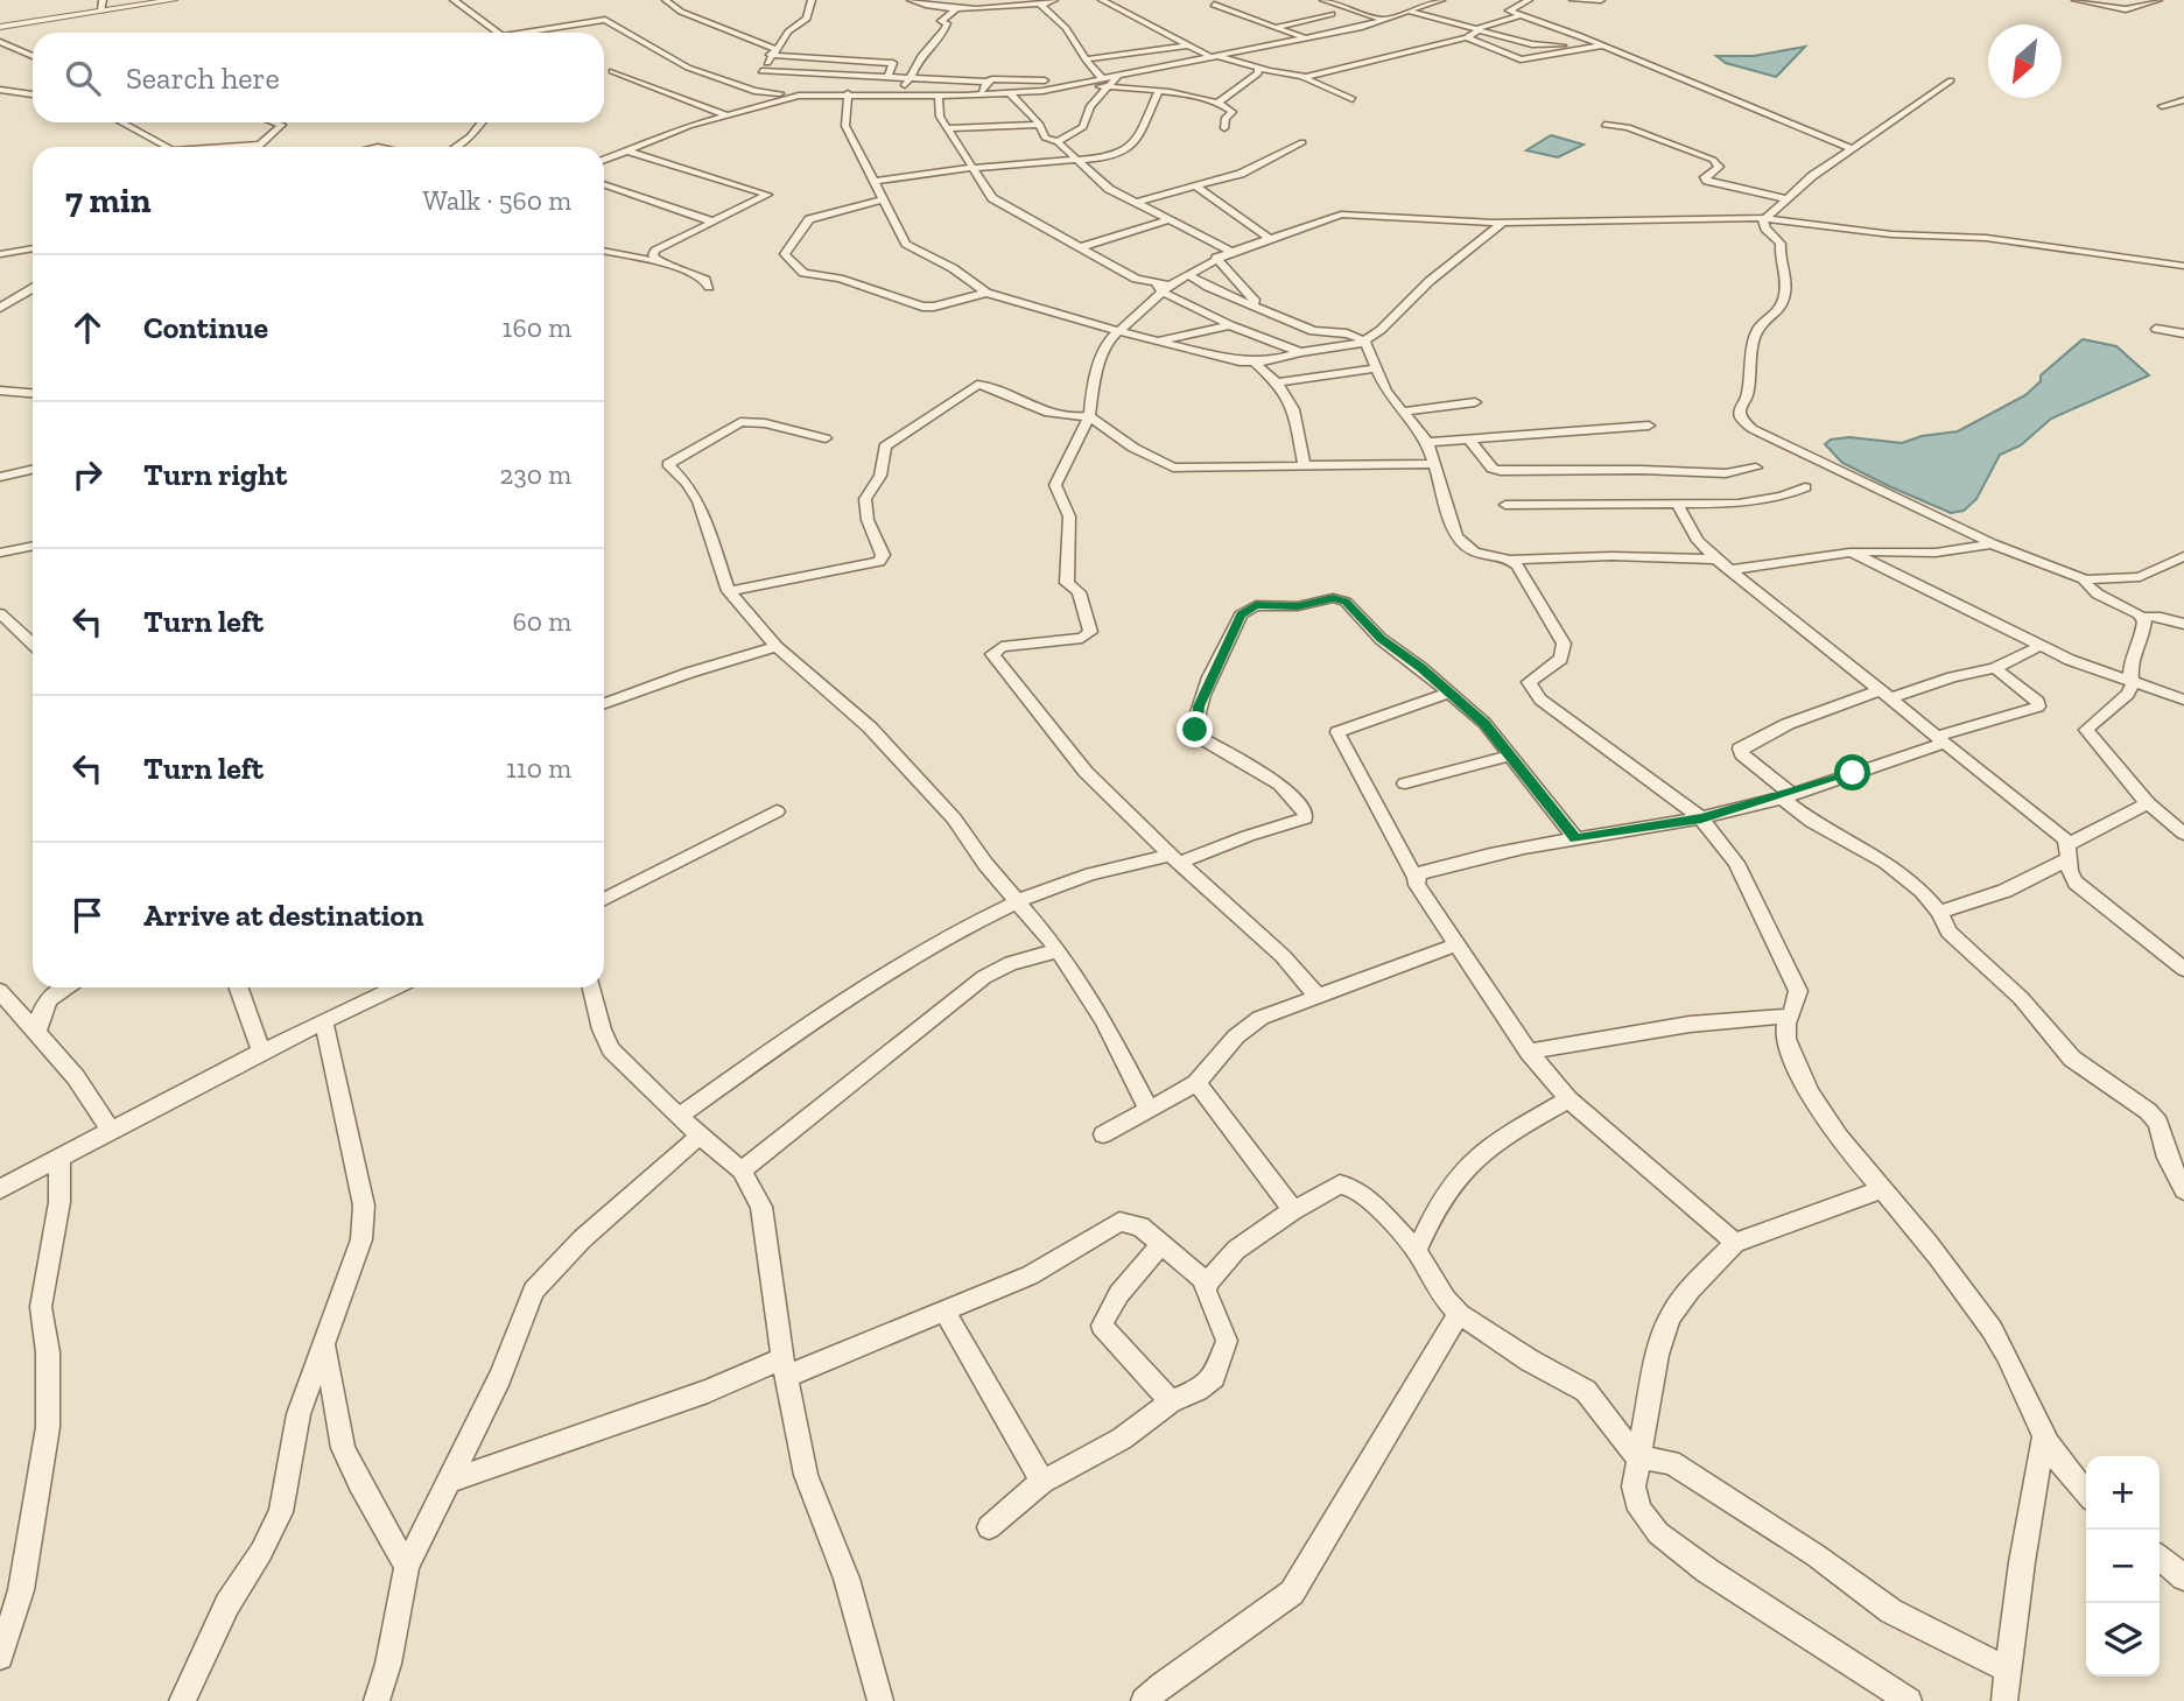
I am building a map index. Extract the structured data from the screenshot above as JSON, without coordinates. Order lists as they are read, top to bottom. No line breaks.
{"north":"bottom left","page":{"search":"Search here","heading":["7 min","Walk · 560 m"],"list":[["Continue","160 m"],["Turn right","230 m"],["Turn left","60 m"],["Turn left","110 m"],"Arrive at destination"],"map_buttons":["+","−"]}}
